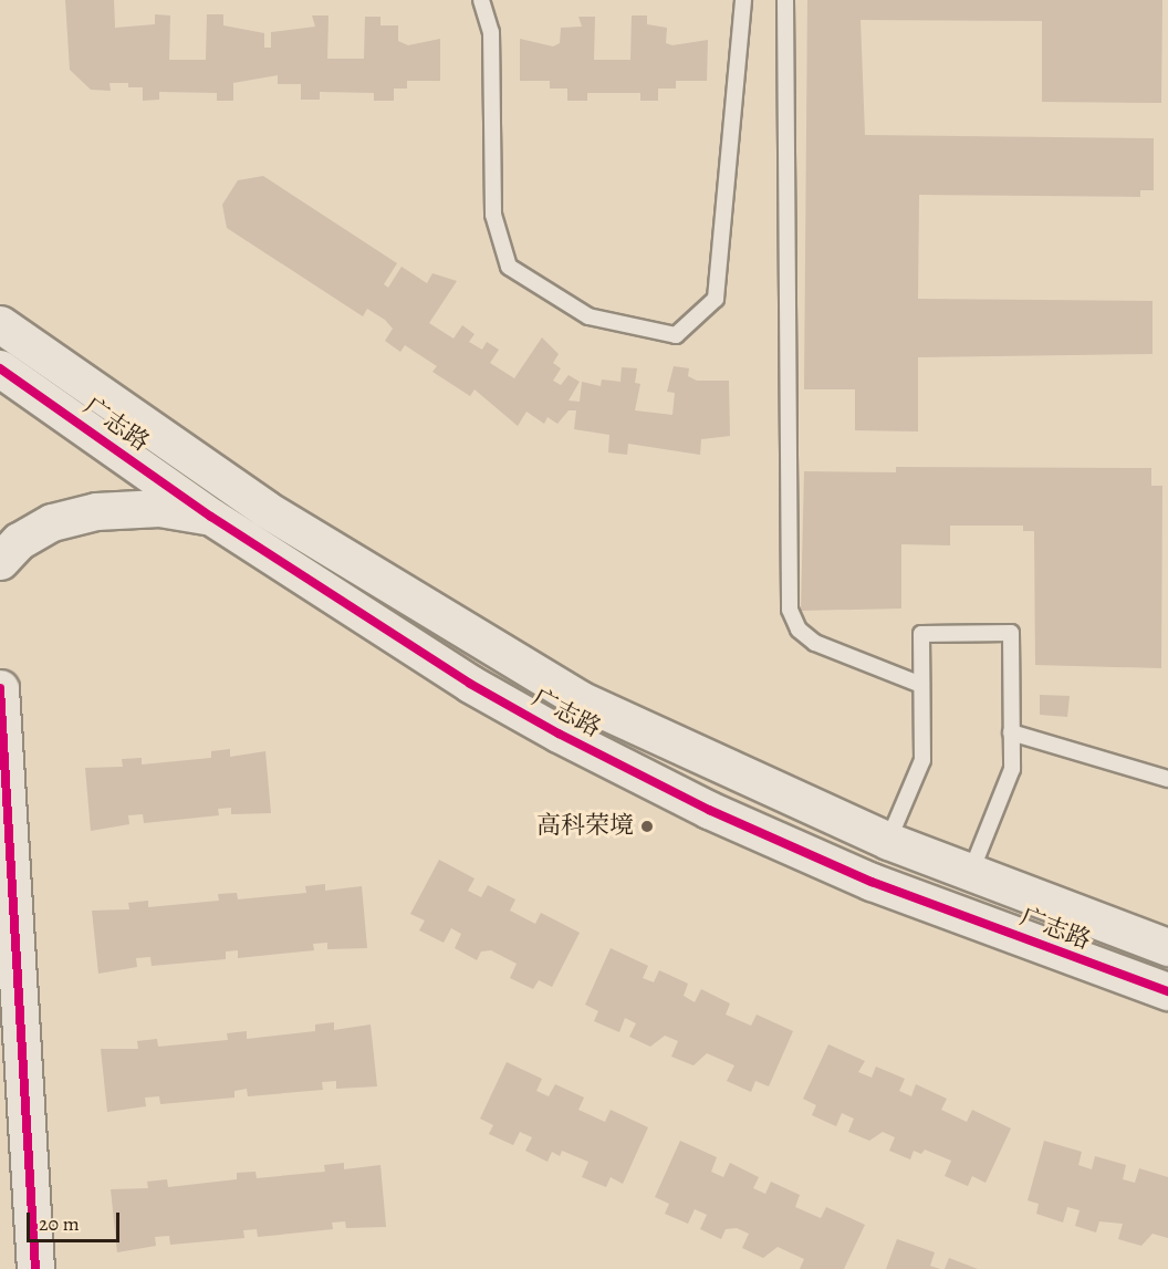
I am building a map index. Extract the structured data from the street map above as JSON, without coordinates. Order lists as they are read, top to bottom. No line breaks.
{"streets":{"street":["广志路"]},"places":["高科荣境"],"scale_bar":"20 m"}
